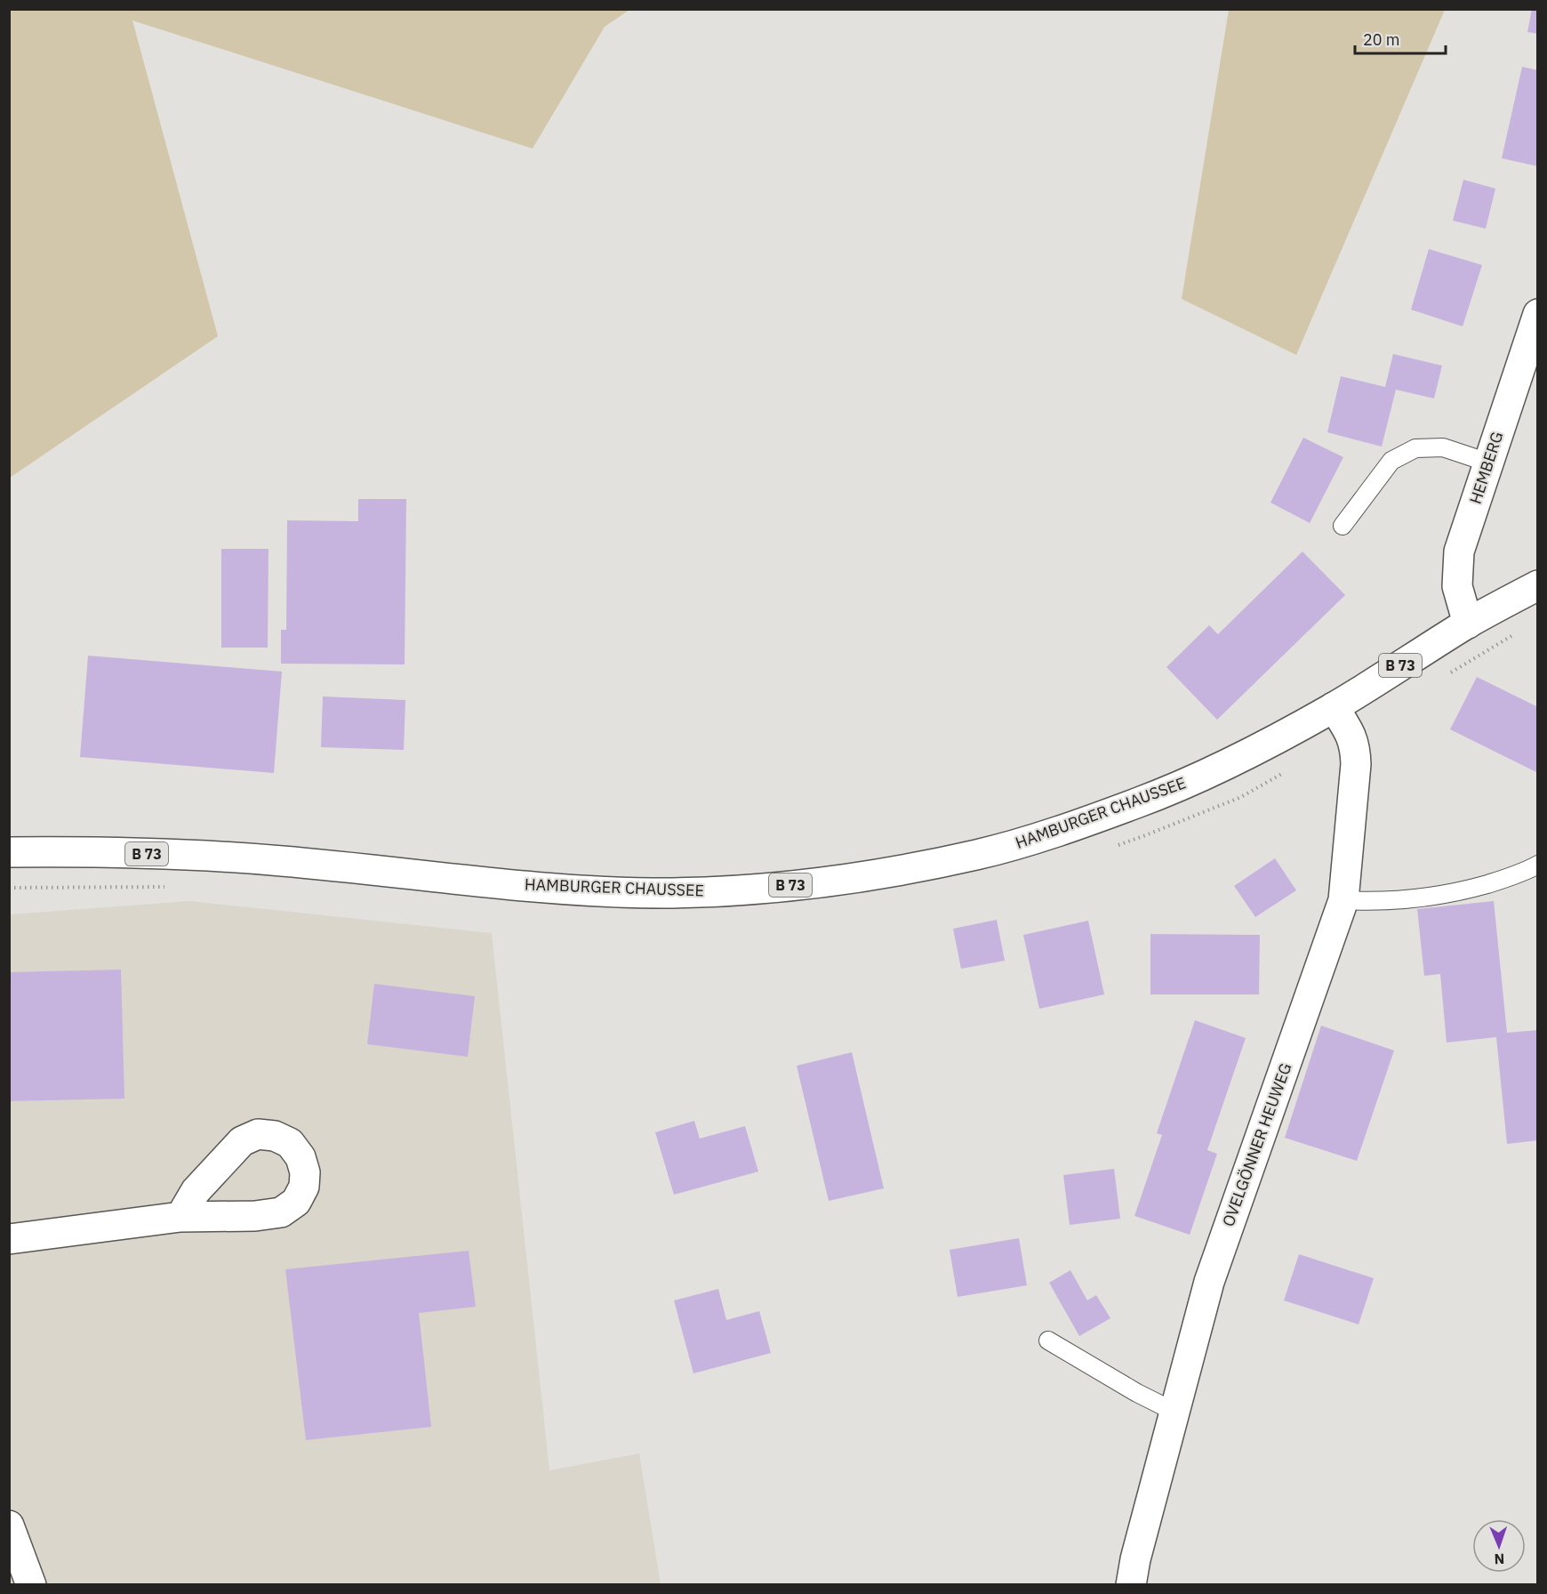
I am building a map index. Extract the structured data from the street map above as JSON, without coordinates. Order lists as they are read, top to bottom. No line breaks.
{"streets":{"main road":["HEMBERG","B 73","HAMBURGER CHAUSSEE","OVELGÖNNER HEUWEG"]},"crossings":[["HEMBERG","HAMBURGER CHAUSSEE"],["HAMBURGER CHAUSSEE","OVELGÖNNER HEUWEG"]],"scale_bar":"20 m","north":"bottom"}
